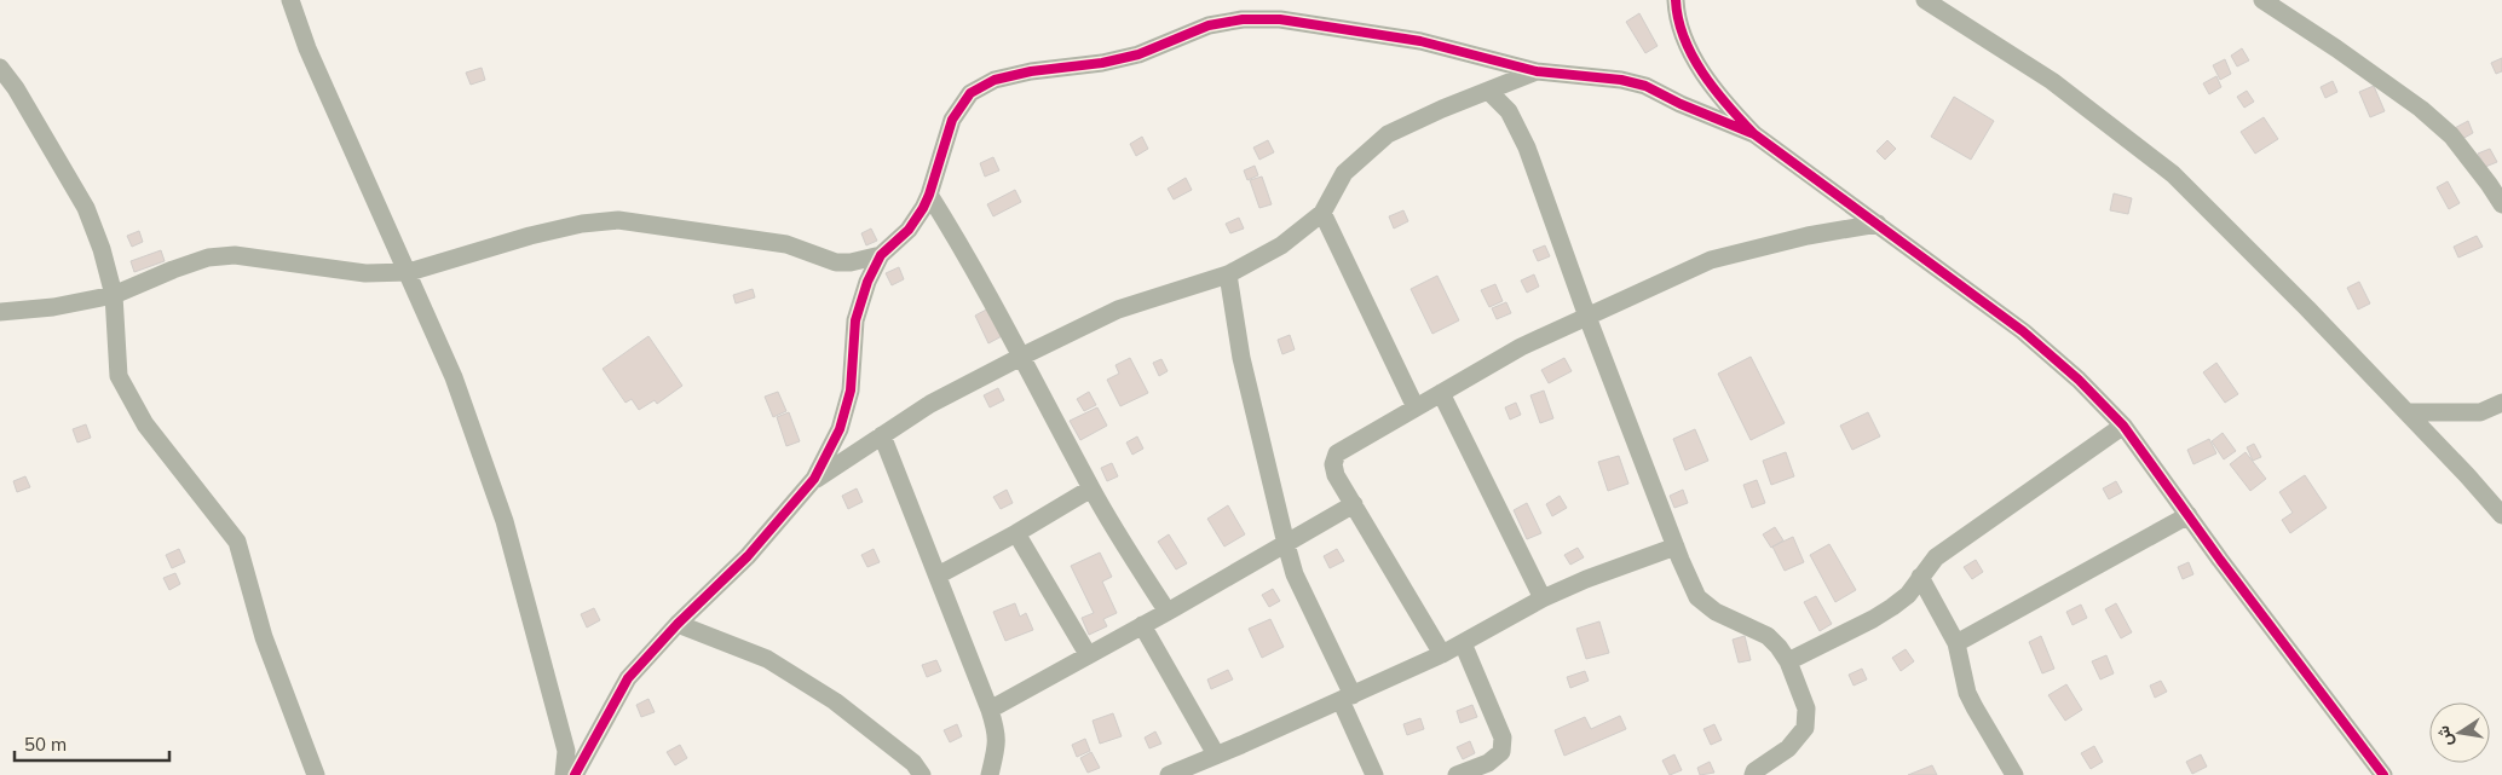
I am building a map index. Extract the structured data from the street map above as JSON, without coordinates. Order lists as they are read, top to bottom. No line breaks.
{"scale_bar":"50 m","north":"left"}
